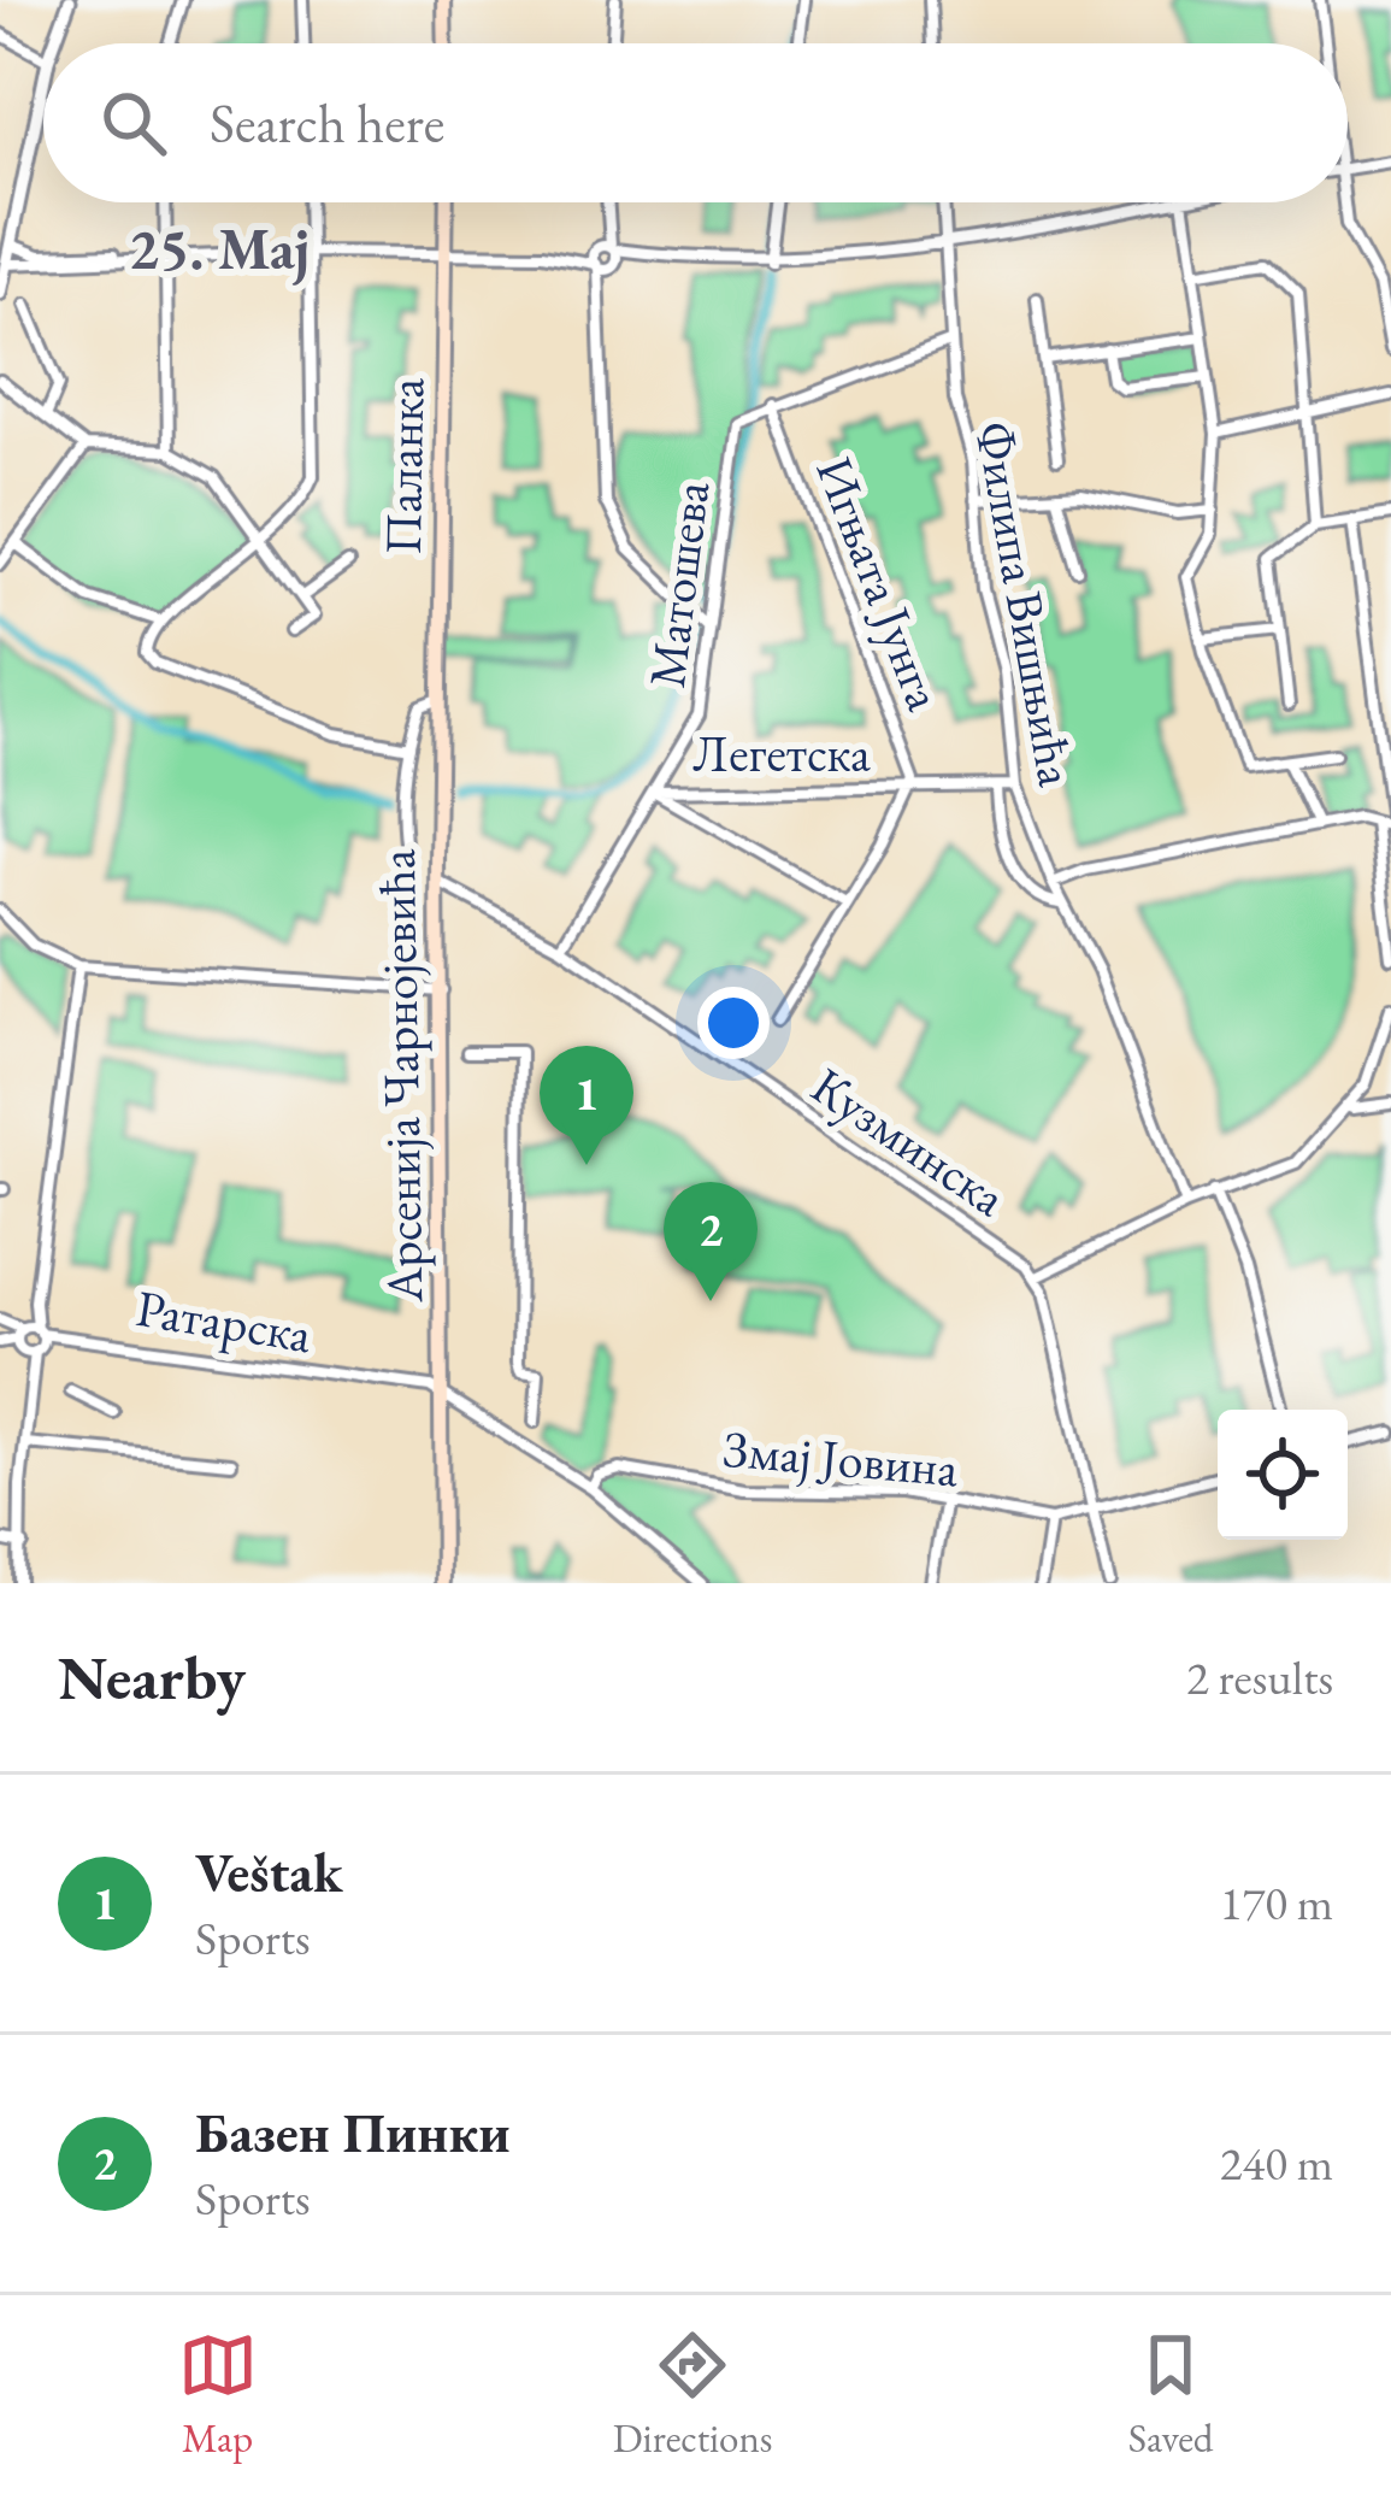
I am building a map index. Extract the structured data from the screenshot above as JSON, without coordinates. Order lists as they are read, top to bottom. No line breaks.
{"streets":{"main road":["Паланка","Арсенија Чарнојевића"],"street":["Игњата Јунга","Матошева","Филипа Вишњића","Легетска","Кузминска","Ратарска","Змај Јовина"]},"crossings":[["Паланка","Арсенија Чарнојевића"],["Игњата Јунга","Матошева"],["Игњата Јунга","Легетска"],["Матошева","Филипа Вишњића"],["Матошева","Легетска"],["Матошева","Кузминска"],["Филипа Вишњића","Легетска"],["Арсенија Чарнојевића","Кузминска"],["Арсенија Чарнојевића","Ратарска"],["Кузминска","Змај Јовина"]],"districts":["25. Мај"],"page":{"search":"Search here","pins":["1","2"],"heading":["Nearby","2 results"],"list":[{"mark":"1","name":"Veštak","note":"Sports","value":"170 m"},{"mark":"2","name":"Базен Пинки","note":"Sports","value":"240 m"}],"nav":["Map","Directions","Saved"]}}
